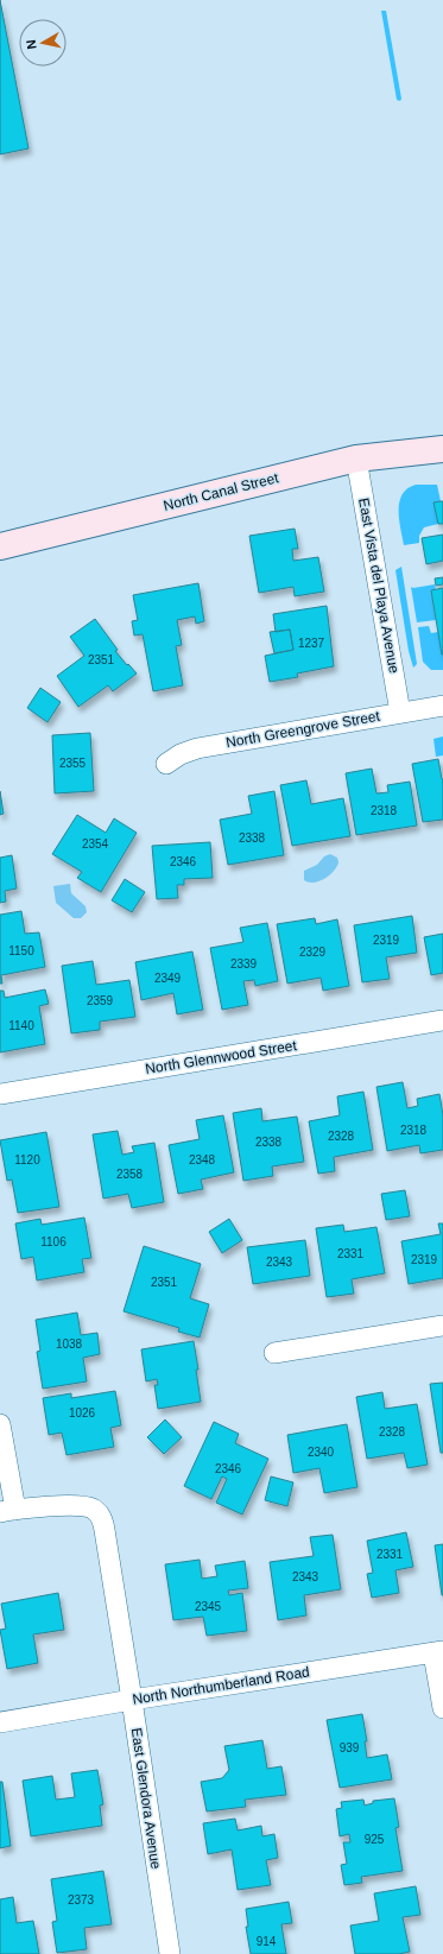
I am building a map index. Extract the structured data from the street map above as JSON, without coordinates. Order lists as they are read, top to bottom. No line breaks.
{"streets":{"street":["North Canal Street","East Vista del Playa Avenue","North Greengrove Street","North Glennwood Street","North Northumberland Road","East Glendora Avenue"]},"crossings":[["North Canal Street","East Vista del Playa Avenue"],["East Vista del Playa Avenue","North Greengrove Street"],["North Northumberland Road","East Glendora Avenue"]],"house_numbers":["1237","2351","2355","2318","2338","2354","2346","2319","1150","2329","2339","2349","2359","1140","2318","2328","2338","1120","2348","2358","1106","2331","2319","2343","2351","1038","1026","2328","2340","2346","2331","2343","2345","939","925","2373","914"],"north":"left"}
